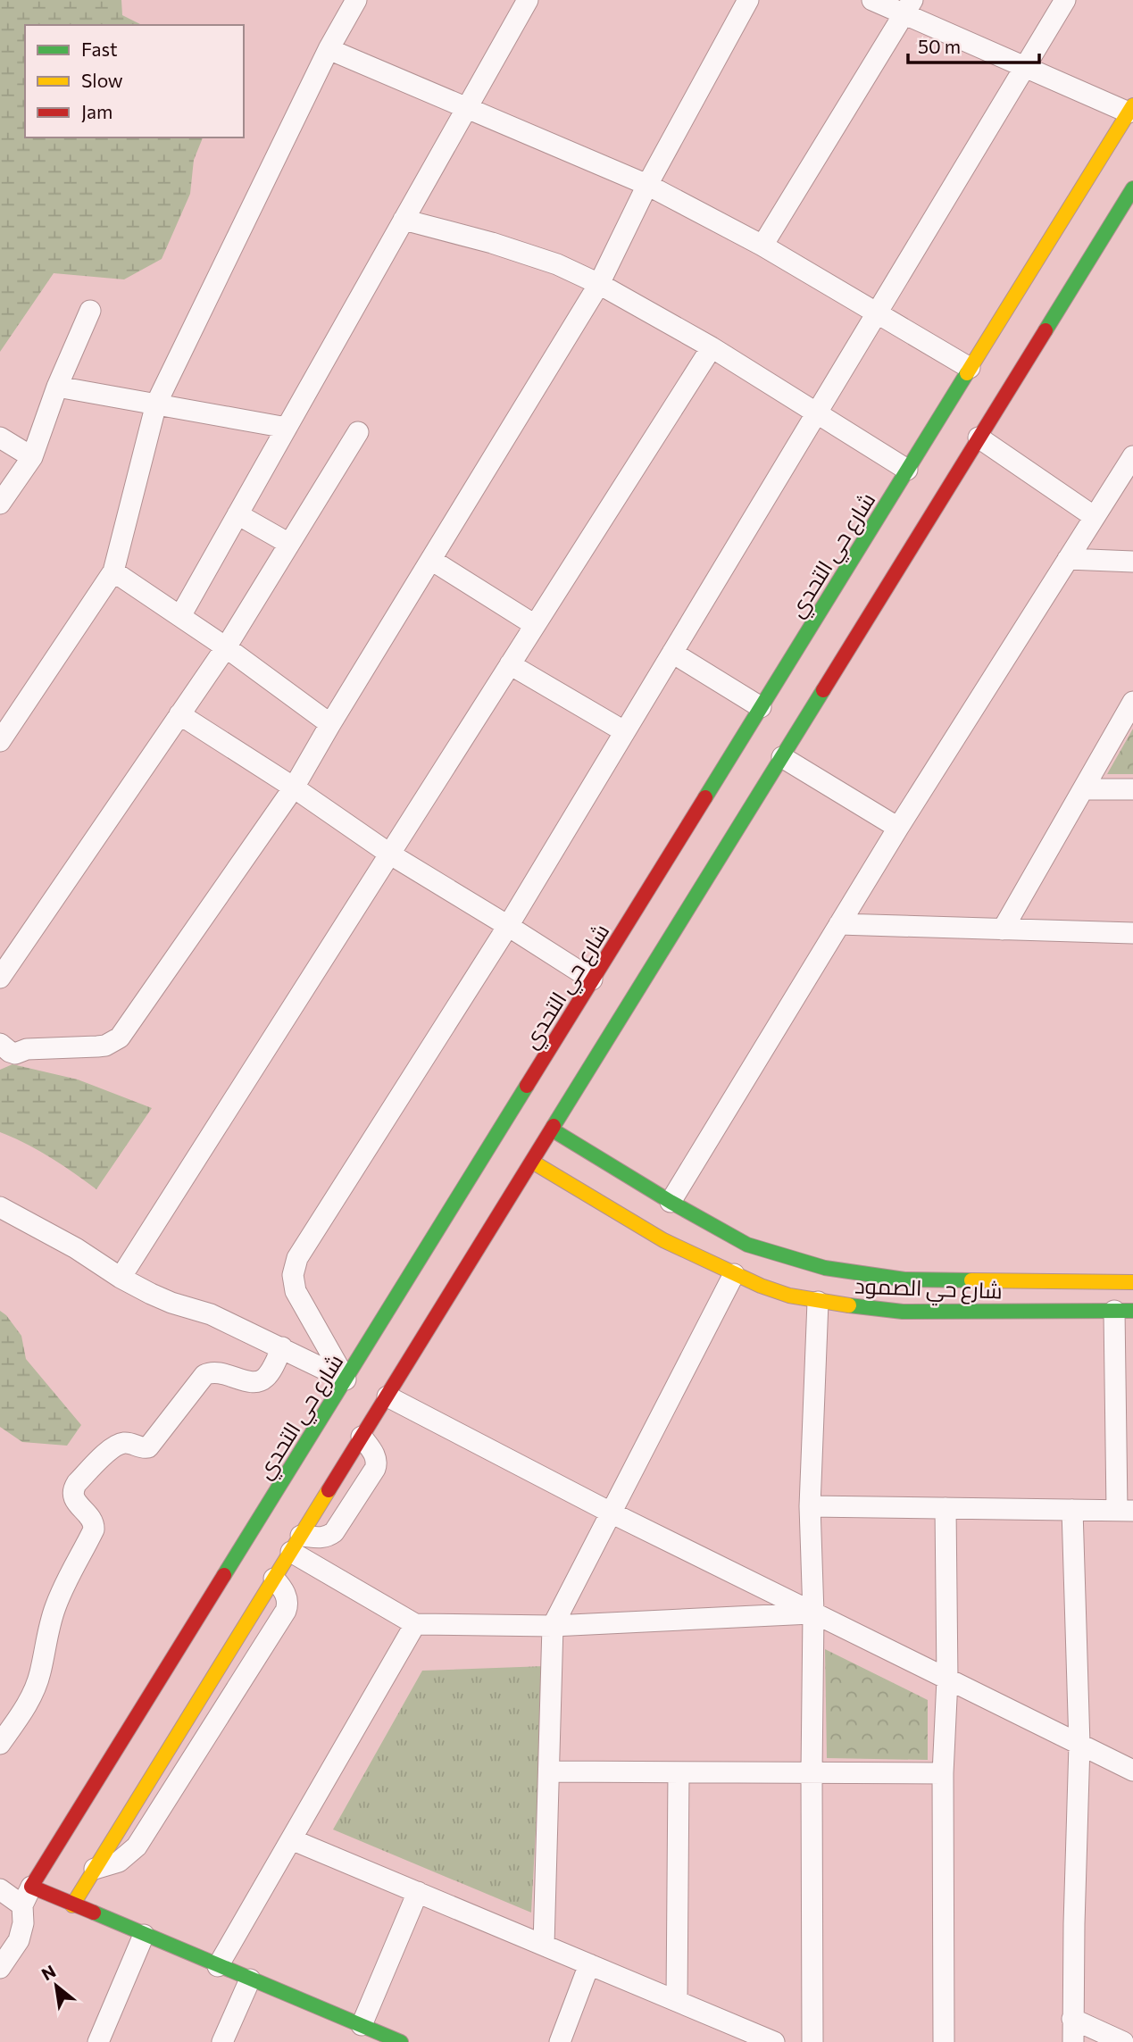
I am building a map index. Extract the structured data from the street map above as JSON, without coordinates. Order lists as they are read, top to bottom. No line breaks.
{"streets":{"main road":["شارع حي التحدي","شارع حي الصمود"]},"legend":["Fast","Slow","Jam"],"scale_bar":"50 m","north":"top left"}
